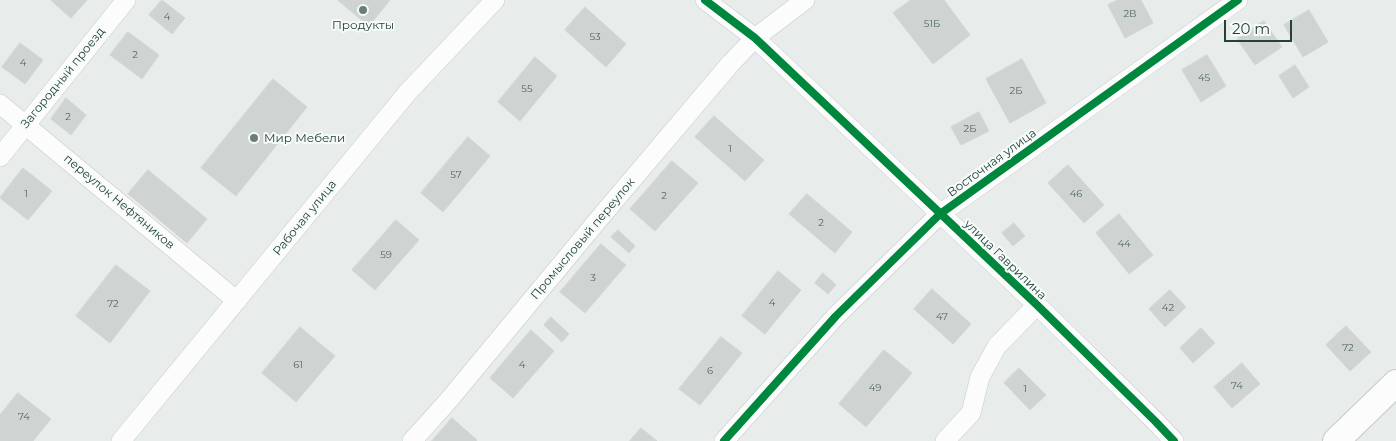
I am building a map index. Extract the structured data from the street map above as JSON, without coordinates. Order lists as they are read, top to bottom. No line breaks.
{"streets":{"street":["Загородный проезд","Восточная улица","переулок Нефтяников","Рабочая улица","Промысловый переулок","улица Гаврилина"]},"crossings":[["Загородный проезд","переулок Нефтяников"],["Восточная улица","улица Гаврилина"],["переулок Нефтяников","Рабочая улица"],["Промысловый переулок","улица Гаврилина"]],"places":["Продукты","Мир Мебели"],"house_numbers":["2В","4","51Б","53","2","4","45","55","2Б","2","2Б","1","57","1","46","2","2","44","59","3","4","72","42","47","72","61","4","6","74","49","1","74"],"scale_bar":"20 m"}
